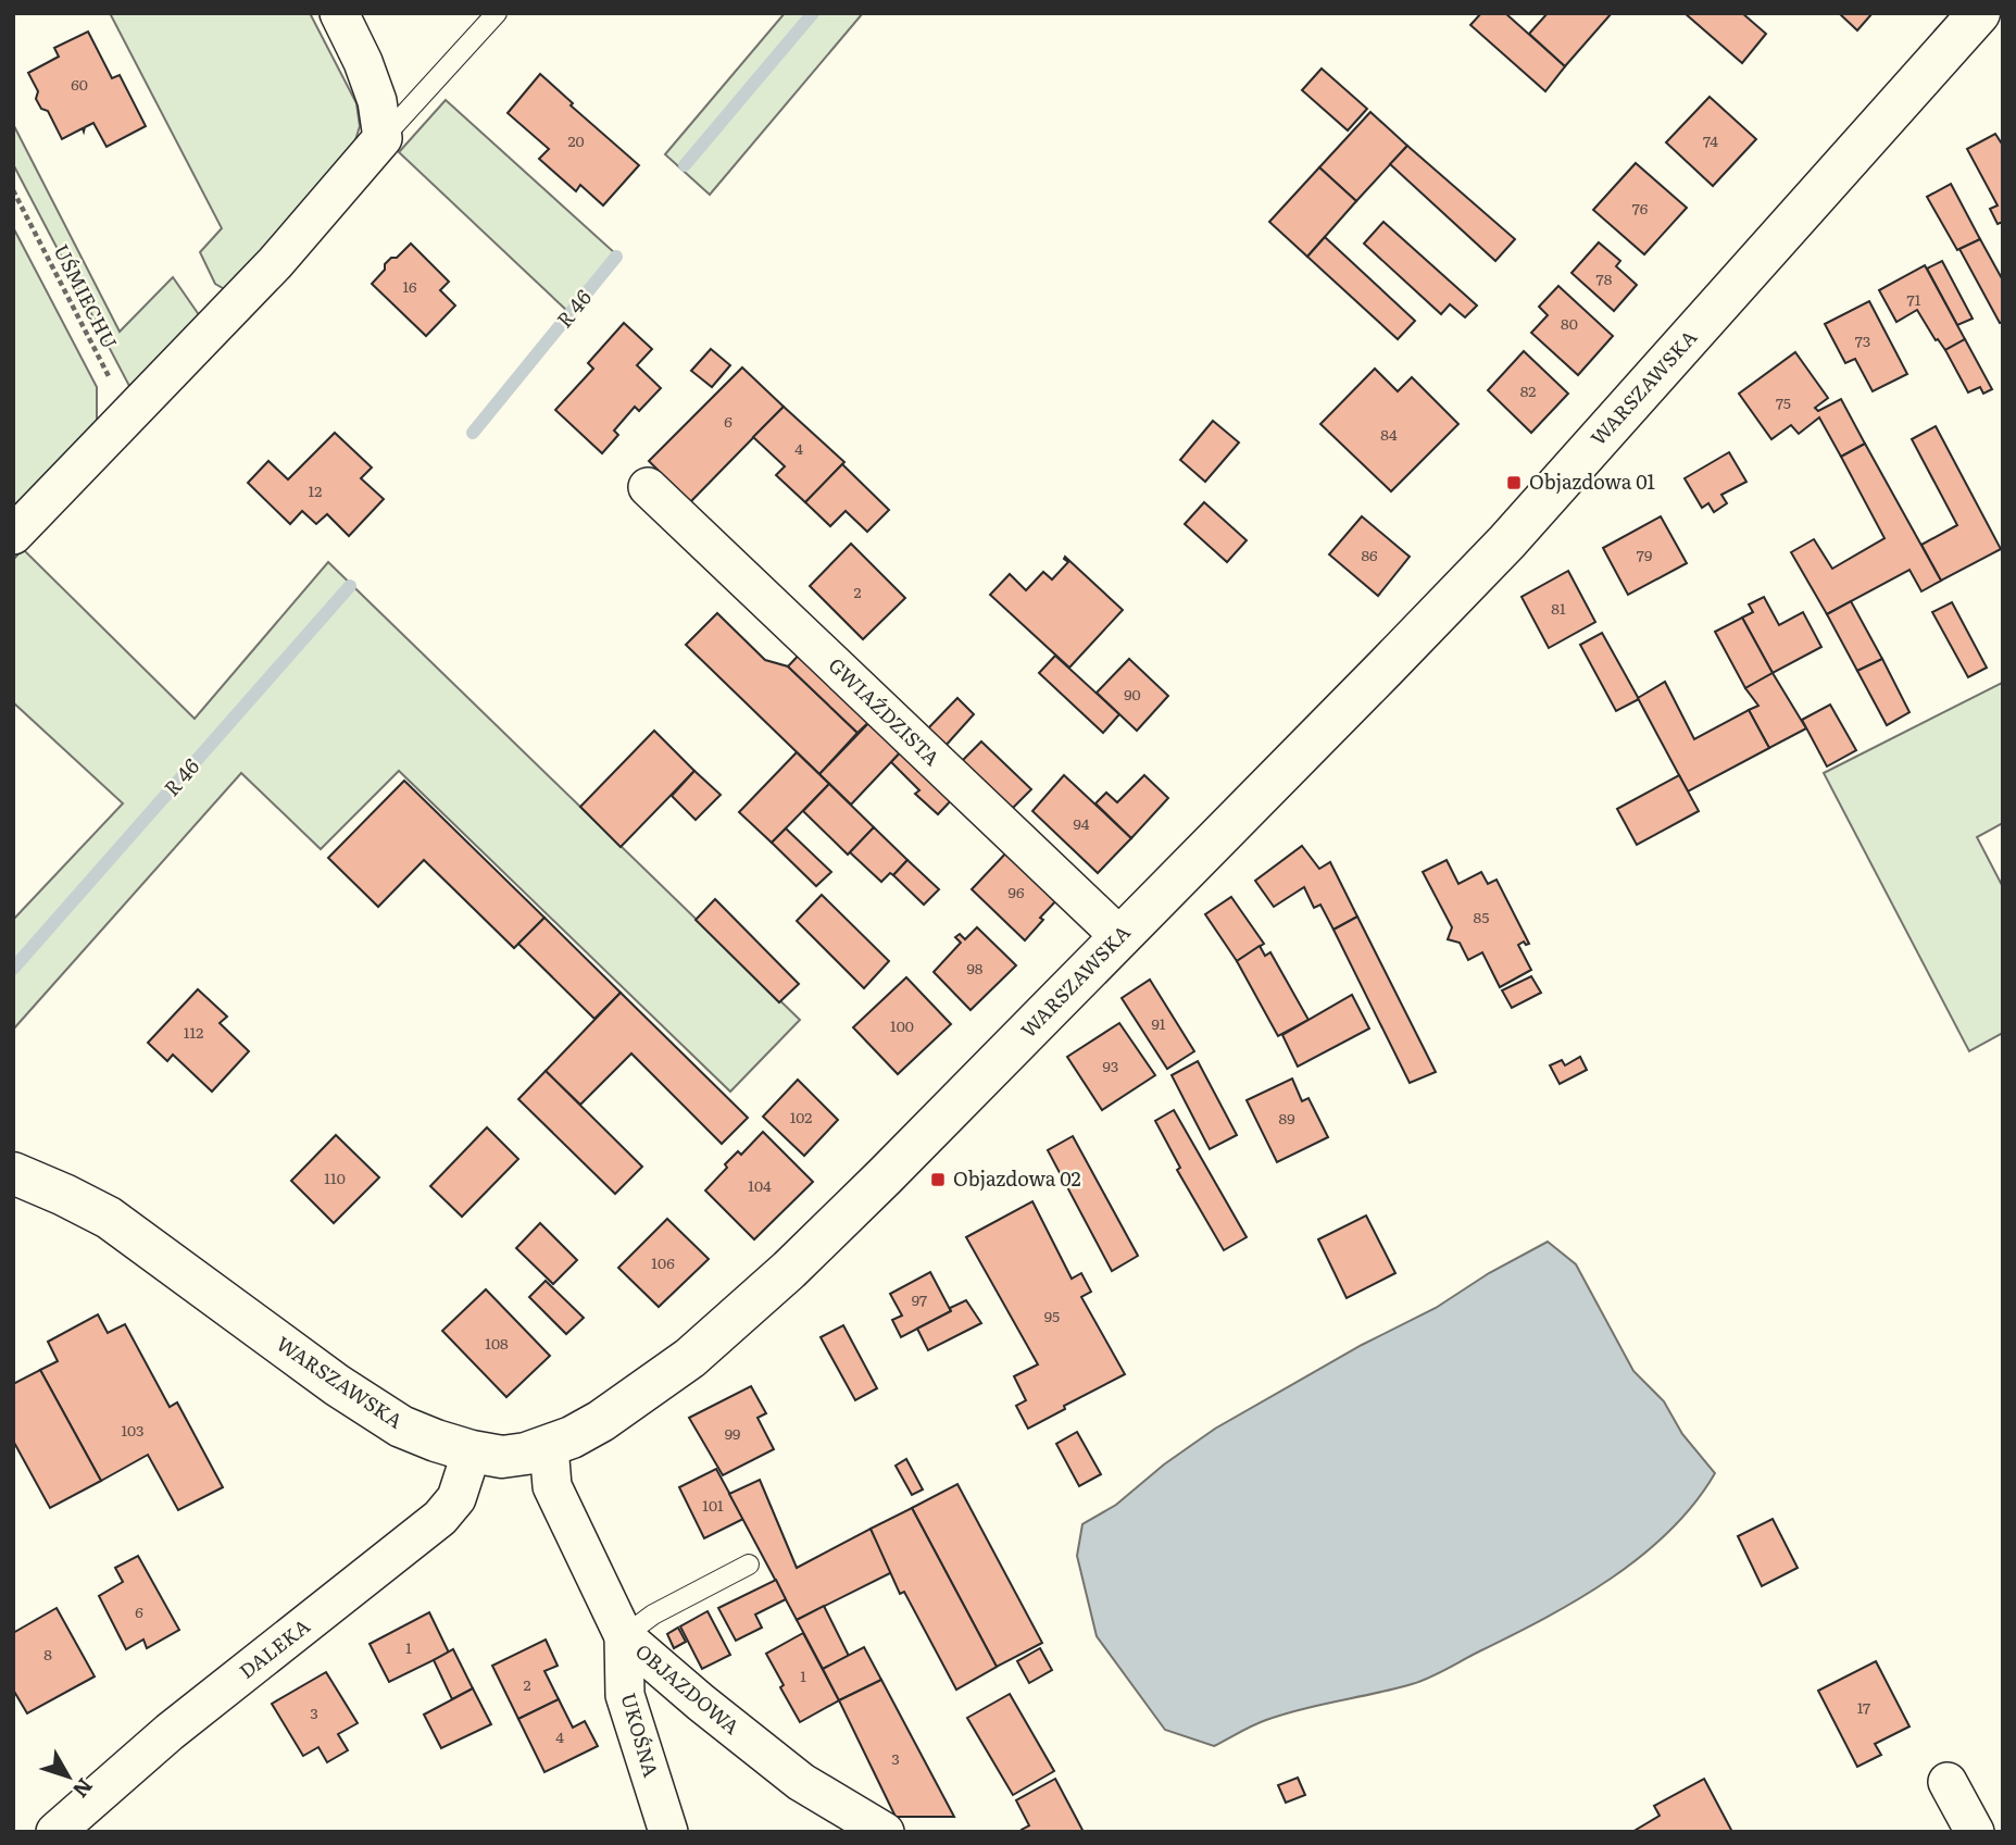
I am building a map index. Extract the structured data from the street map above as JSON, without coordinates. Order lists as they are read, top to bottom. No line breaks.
{"streets":{"street":["WARSZAWSKA","GWIAŹDZISTA","DALEKA","OBJAZDOWA","UKOŚNA"],"path":["UŚMIECHU"]},"crossings":[["WARSZAWSKA","GWIAŹDZISTA"],["WARSZAWSKA","DALEKA"],["WARSZAWSKA","OBJAZDOWA"],["OBJAZDOWA","UKOŚNA"]],"water":["R 46"],"places":{"transit":["Objazdowa 01","Objazdowa 02"]},"house_numbers":["60","20","74","76","78","16","71","80","73","82","75","6","84","4","12","86","79","2","81","90","94","96","85","98","91","100","112","93","102","89","110","104","106","97","95","108","103","99","101","6","1","8","1","2","17","3","4","3"],"north":"bottom right"}
